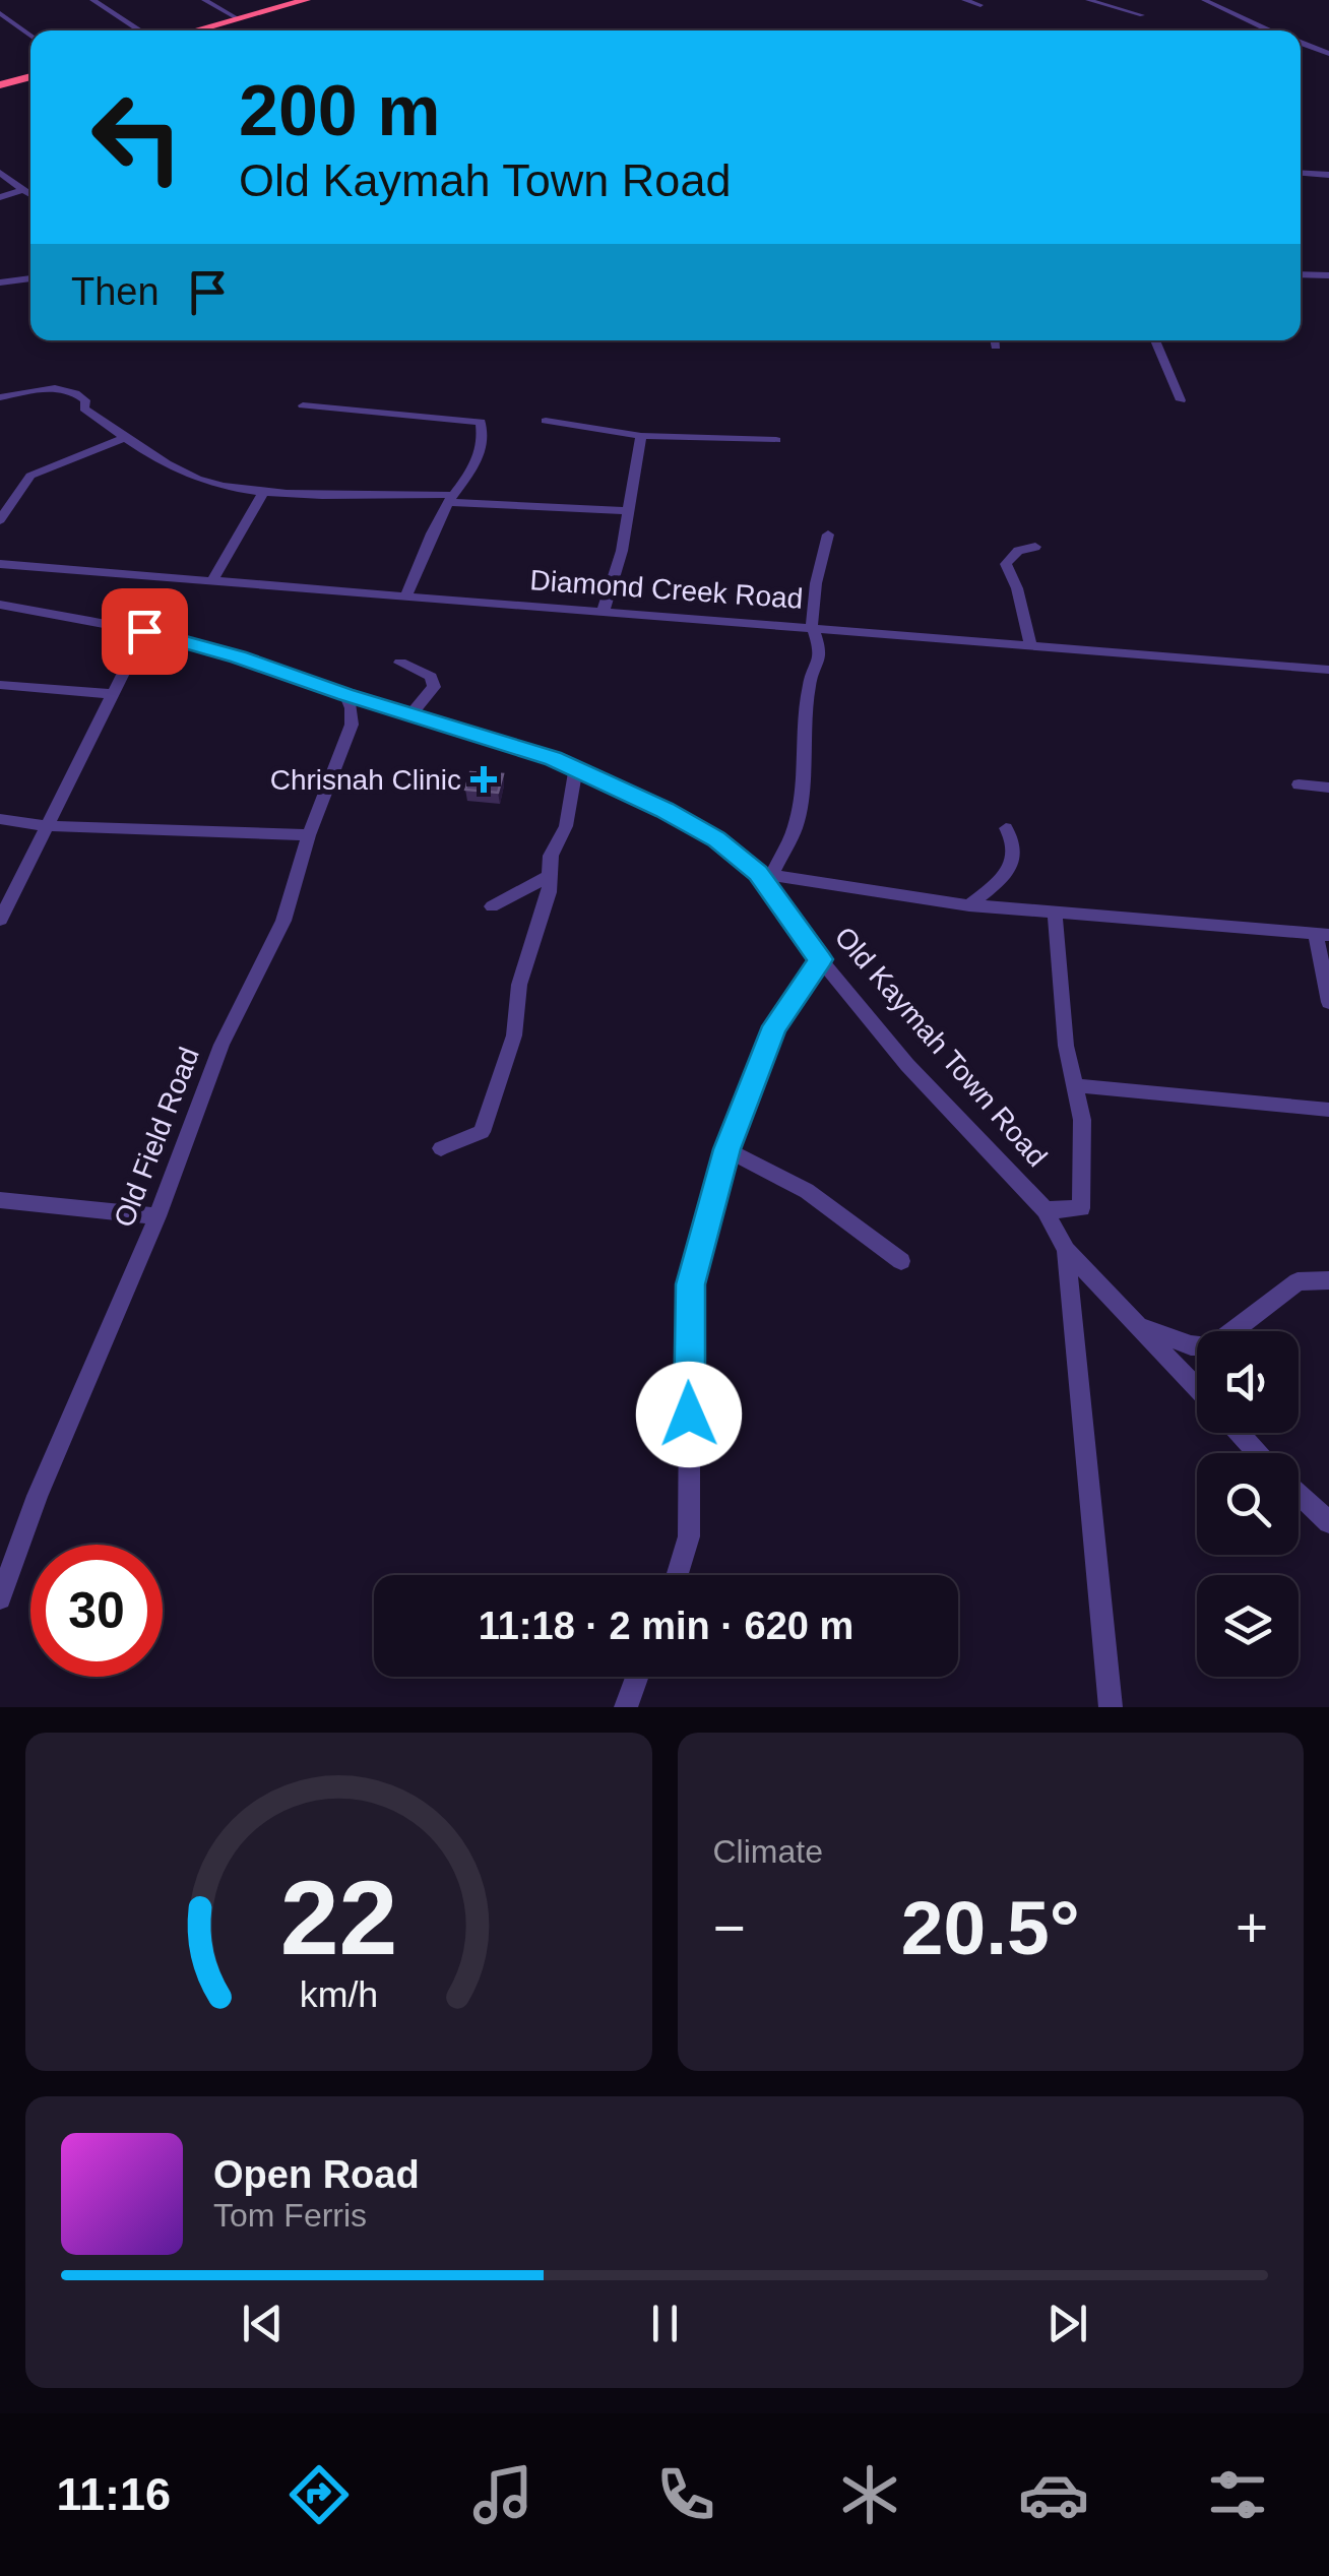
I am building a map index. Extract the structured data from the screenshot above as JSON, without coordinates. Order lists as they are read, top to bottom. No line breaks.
{"streets":{"street":["Diamond Creek Road","Old Kaymah Town Road","Old Field Road"]},"crossings":[["Old Kaymah Town Road","Old Field Road"]],"places":{"health":["Chrisnah Clinic"]},"page":{"turn":["200 m","Old Kaymah Town Road"],"then":"Then","limit":"30","trip":"11:18 · 2 min · 620 m","tile":"Climate","heat":["−","20.5°","+"],"song":["Open Road","Tom Ferris"],"tabs":"11:16","gauge":["22","km/h"]}}
